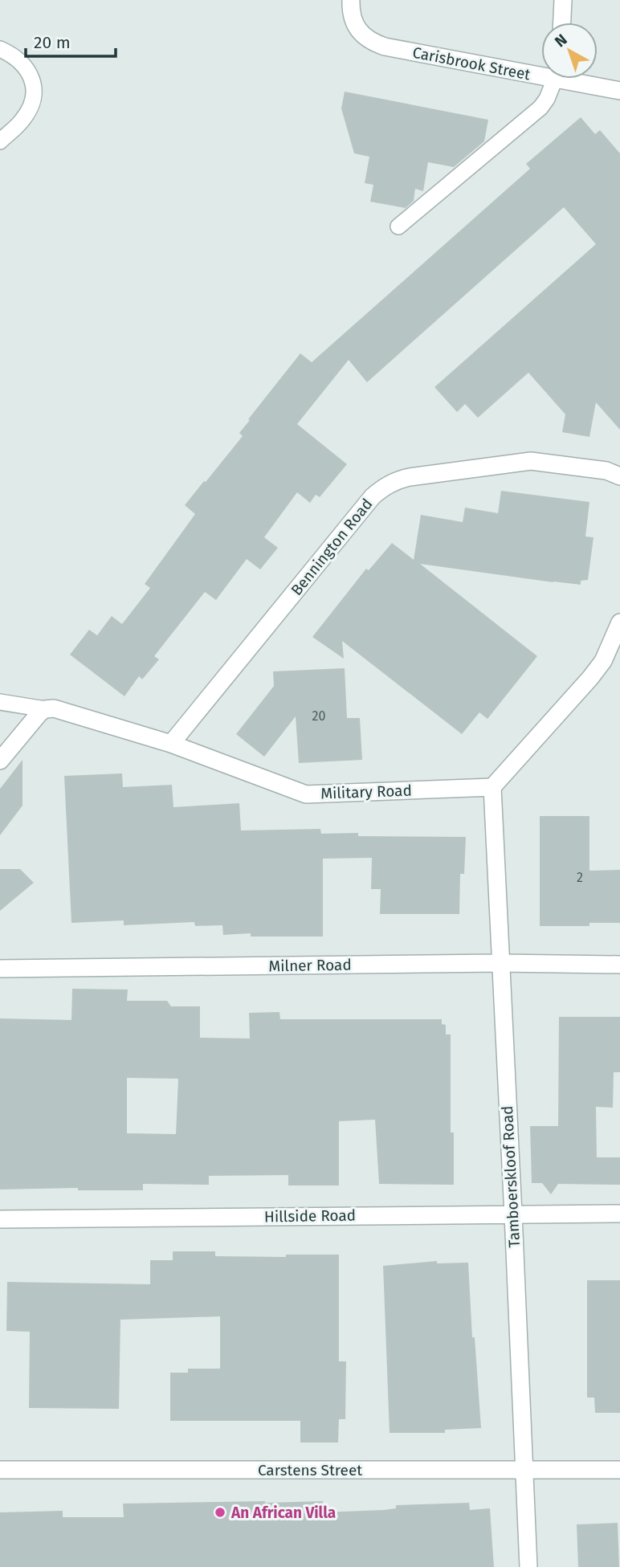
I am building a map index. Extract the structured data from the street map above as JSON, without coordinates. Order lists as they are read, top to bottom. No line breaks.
{"streets":{"street":["Carisbrook Street","Bennington Road","Military Road","Milner Road","Tamboerskloof Road","Hillside Road","Carstens Street"]},"crossings":[["Bennington Road","Military Road"],["Military Road","Tamboerskloof Road"],["Milner Road","Tamboerskloof Road"],["Tamboerskloof Road","Hillside Road"],["Tamboerskloof Road","Carstens Street"]],"places":["An African Villa"],"house_numbers":["20","2"],"scale_bar":"20 m","north":"top left"}
